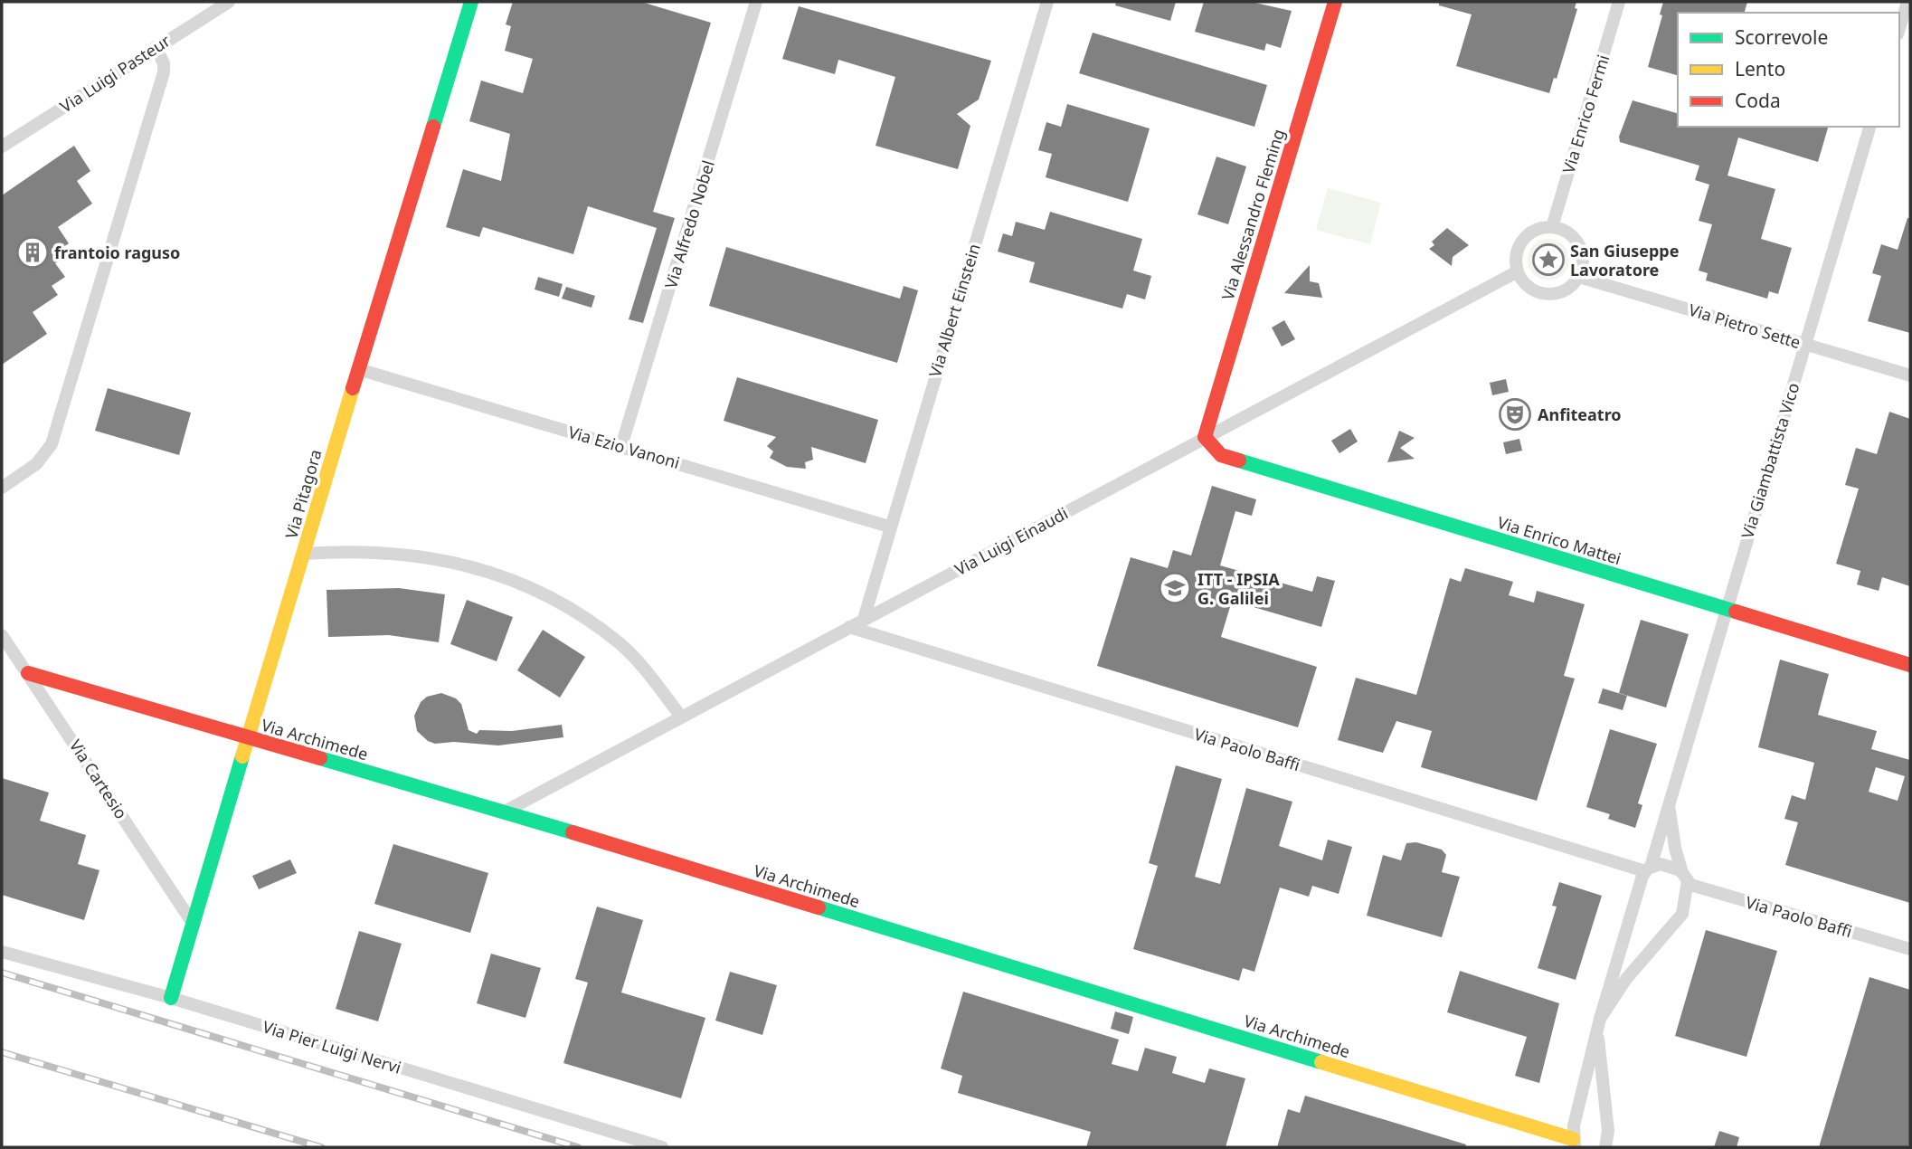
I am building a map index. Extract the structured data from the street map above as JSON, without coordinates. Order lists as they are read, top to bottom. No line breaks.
{"streets":{"street":["Via Luigi Pasteur","Via Enrico Fermi","Via Alessandro Fleming","Via Alfredo Nobel","Via Albert Einstein","Via Pietro Sette","Via Ezio Vanoni","Via Giambattista Vico","Via Pitagora","Via Enrico Mattei","Via Luigi Einaudi","Via Archimede","Via Paolo Baffi","Via Cartesio","Via Pier Luigi Nervi"]},"crossings":[["Via Enrico Fermi","Via Pietro Sette"],["Via Enrico Fermi","Via Luigi Einaudi"],["Via Alessandro Fleming","Via Enrico Mattei"],["Via Alessandro Fleming","Via Luigi Einaudi"],["Via Alfredo Nobel","Via Ezio Vanoni"],["Via Albert Einstein","Via Ezio Vanoni"],["Via Albert Einstein","Via Luigi Einaudi"],["Via Pietro Sette","Via Giambattista Vico"],["Via Pietro Sette","Via Luigi Einaudi"],["Via Ezio Vanoni","Via Pitagora"],["Via Giambattista Vico","Via Enrico Mattei"],["Via Giambattista Vico","Via Paolo Baffi"],["Via Pitagora","Via Archimede"],["Via Pitagora","Via Cartesio"],["Via Pitagora","Via Pier Luigi Nervi"],["Via Enrico Mattei","Via Luigi Einaudi"],["Via Luigi Einaudi","Via Archimede"],["Via Luigi Einaudi","Via Paolo Baffi"],["Via Archimede","Via Cartesio"]],"places":{"building":["frantoio raguso"],"place":["San Giuseppe Lavoratore"],"theatre":["Anfiteatro"],"school or university":["ITT - IPSIA G. Galilei"]},"legend":["Scorrevole","Lento","Coda"]}
